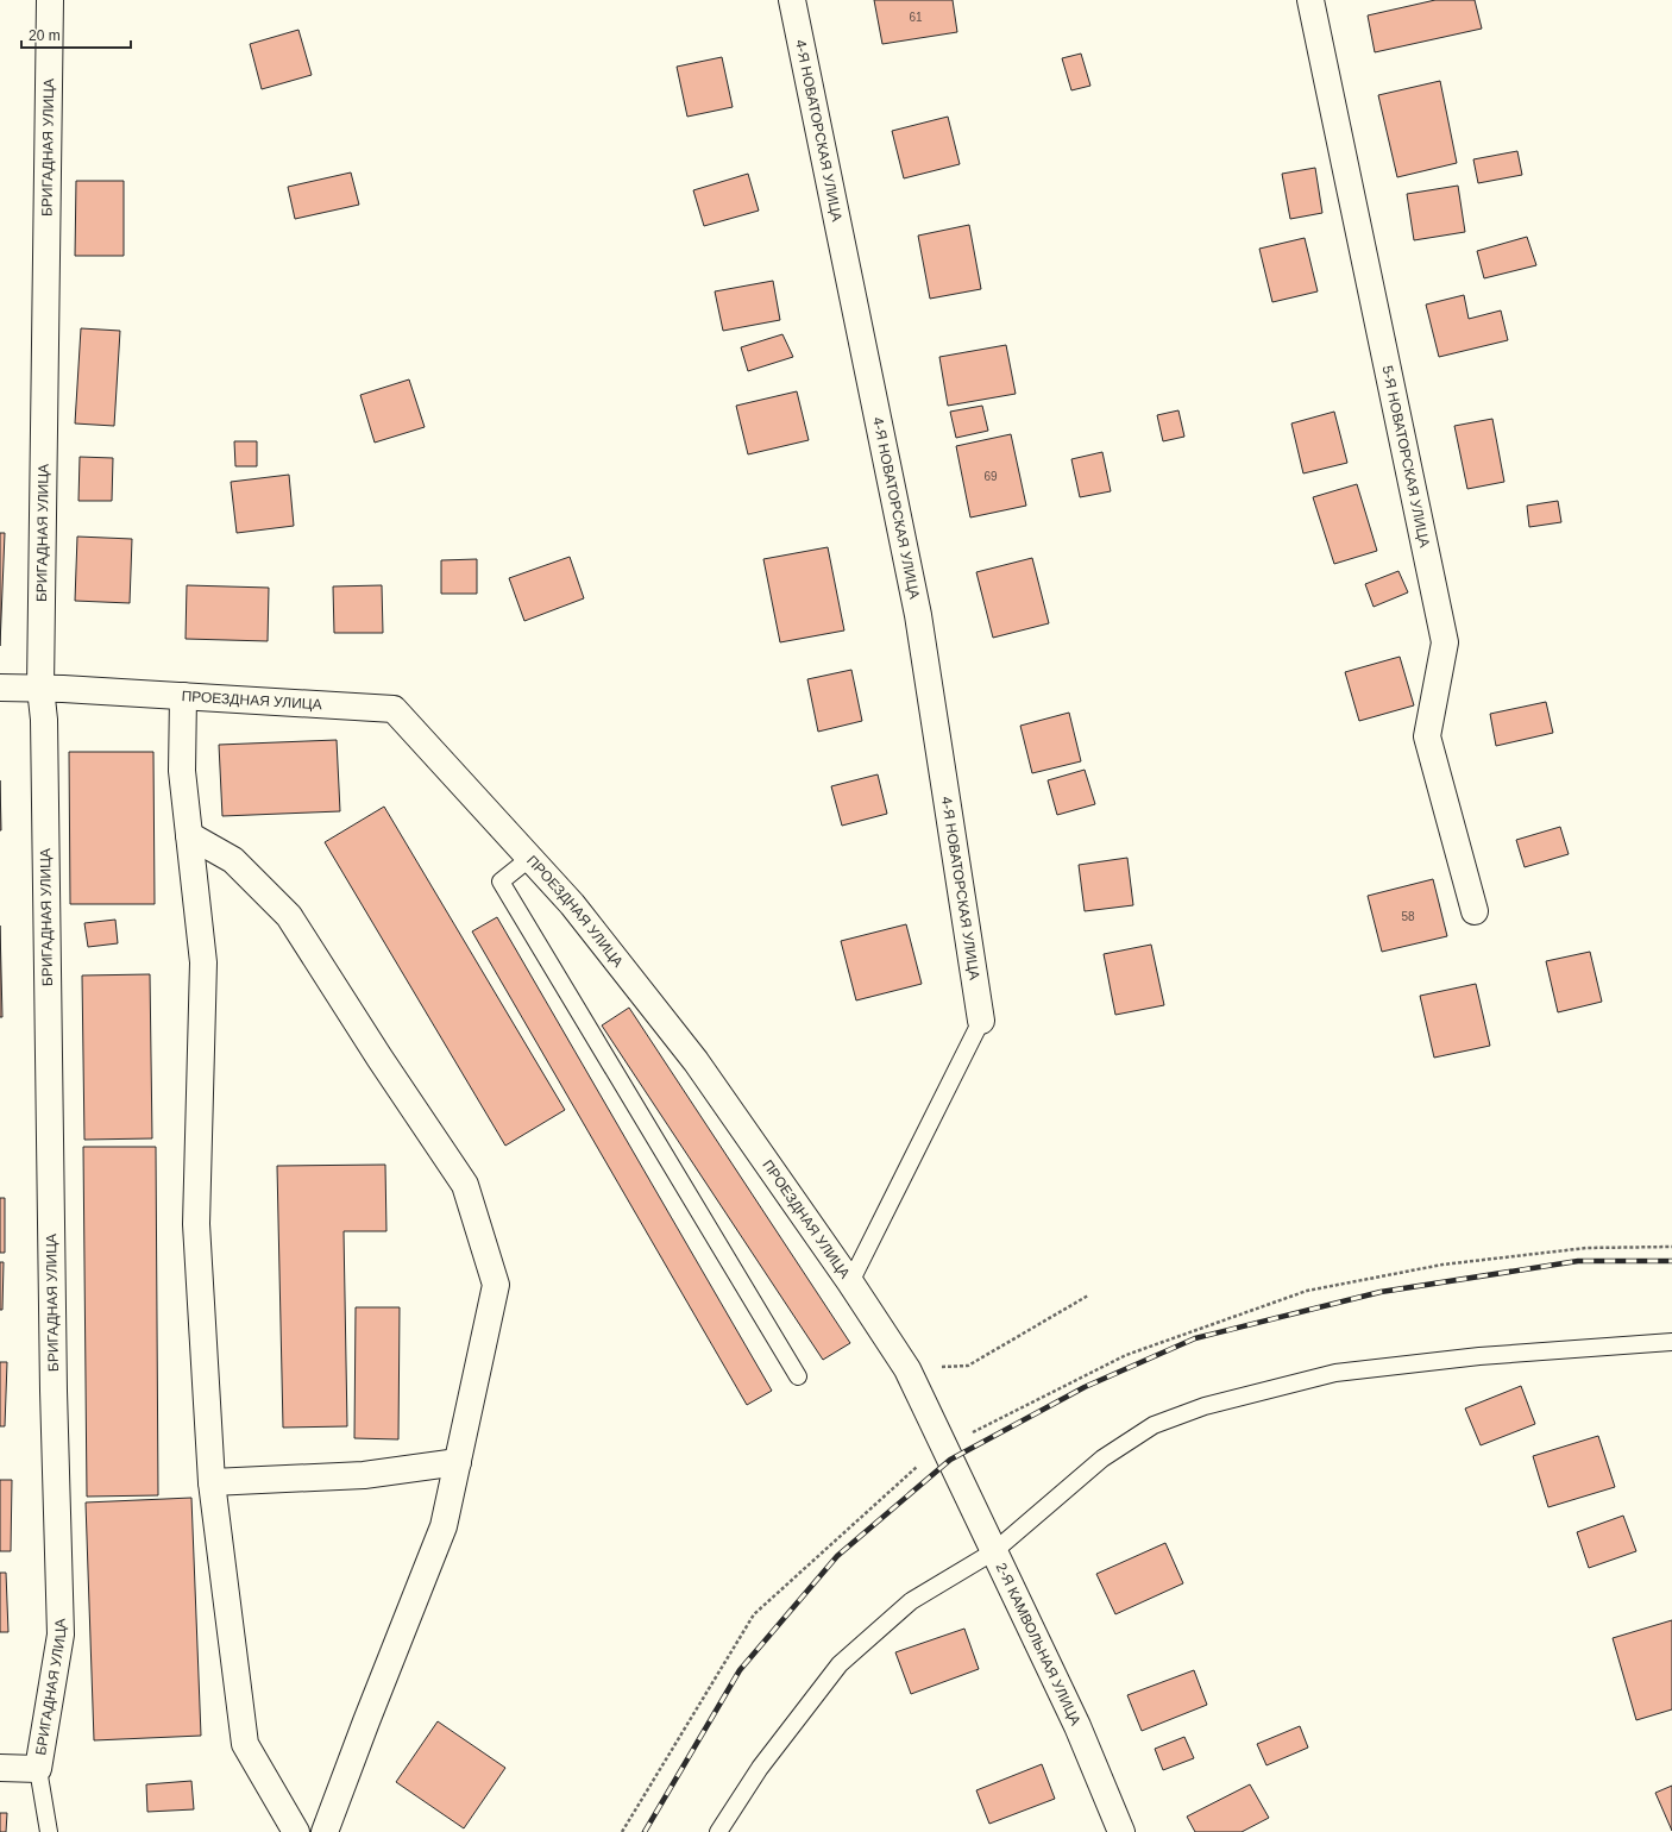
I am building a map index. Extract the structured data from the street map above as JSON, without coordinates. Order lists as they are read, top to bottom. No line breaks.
{"streets":{"street":["4-Я НОВАТОРСКАЯ УЛИЦА","БРИГАДНАЯ УЛИЦА","5-Я НОВАТОРСКАЯ УЛИЦА","ПРОЕЗДНАЯ УЛИЦА","2-Я КАМВОЛЬНАЯ УЛИЦА"]},"crossings":[["БРИГАДНАЯ УЛИЦА","ПРОЕЗДНАЯ УЛИЦА"],["ПРОЕЗДНАЯ УЛИЦА","2-Я КАМВОЛЬНАЯ УЛИЦА"]],"house_numbers":["61","69","58"],"scale_bar":"20 m"}
